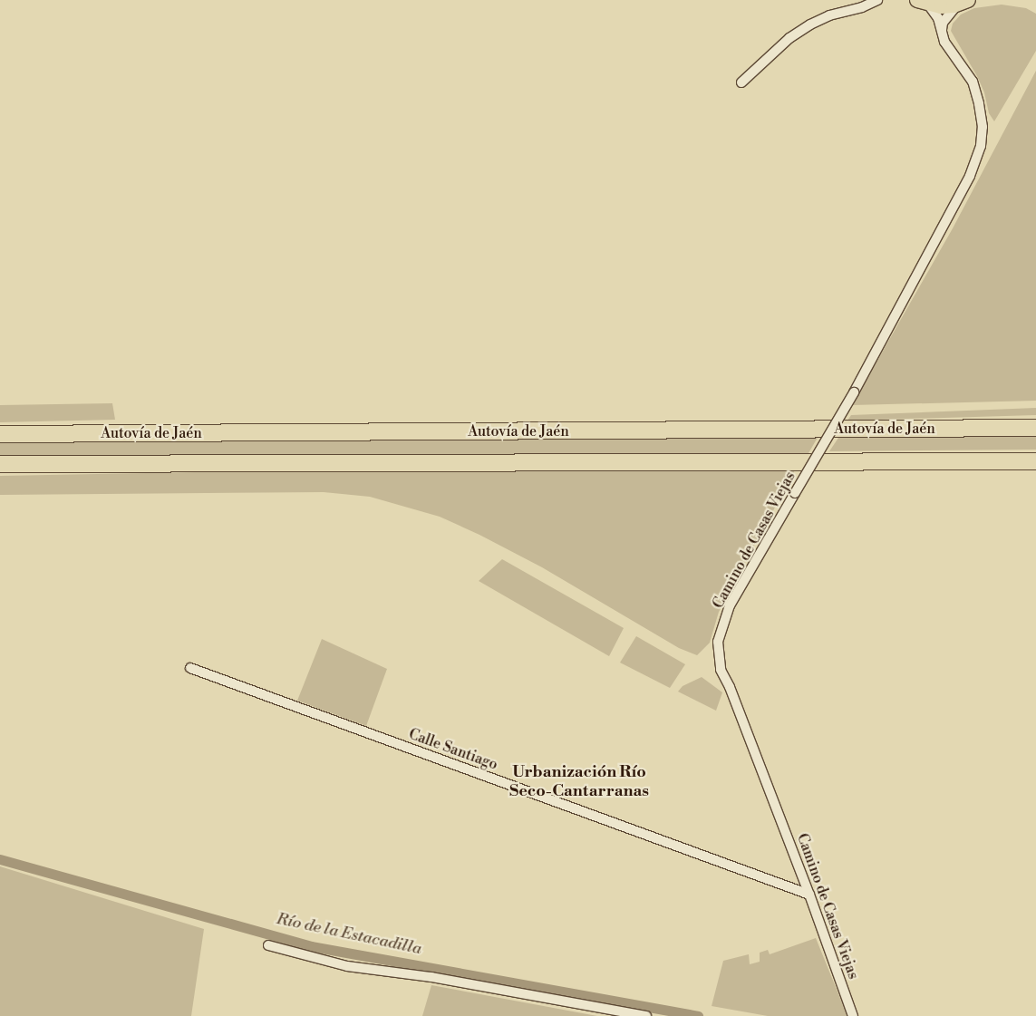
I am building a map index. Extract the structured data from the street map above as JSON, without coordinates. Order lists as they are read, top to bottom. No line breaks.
{"streets":{"highway":["Autovía de Jaén"],"street":["Camino de Casas Viejas","Calle Santiago"]},"crossings":[["Camino de Casas Viejas","Calle Santiago"]],"districts":["Urbanización Río Seco-Cantarranas"],"water":["Río de la Estacadilla"]}
